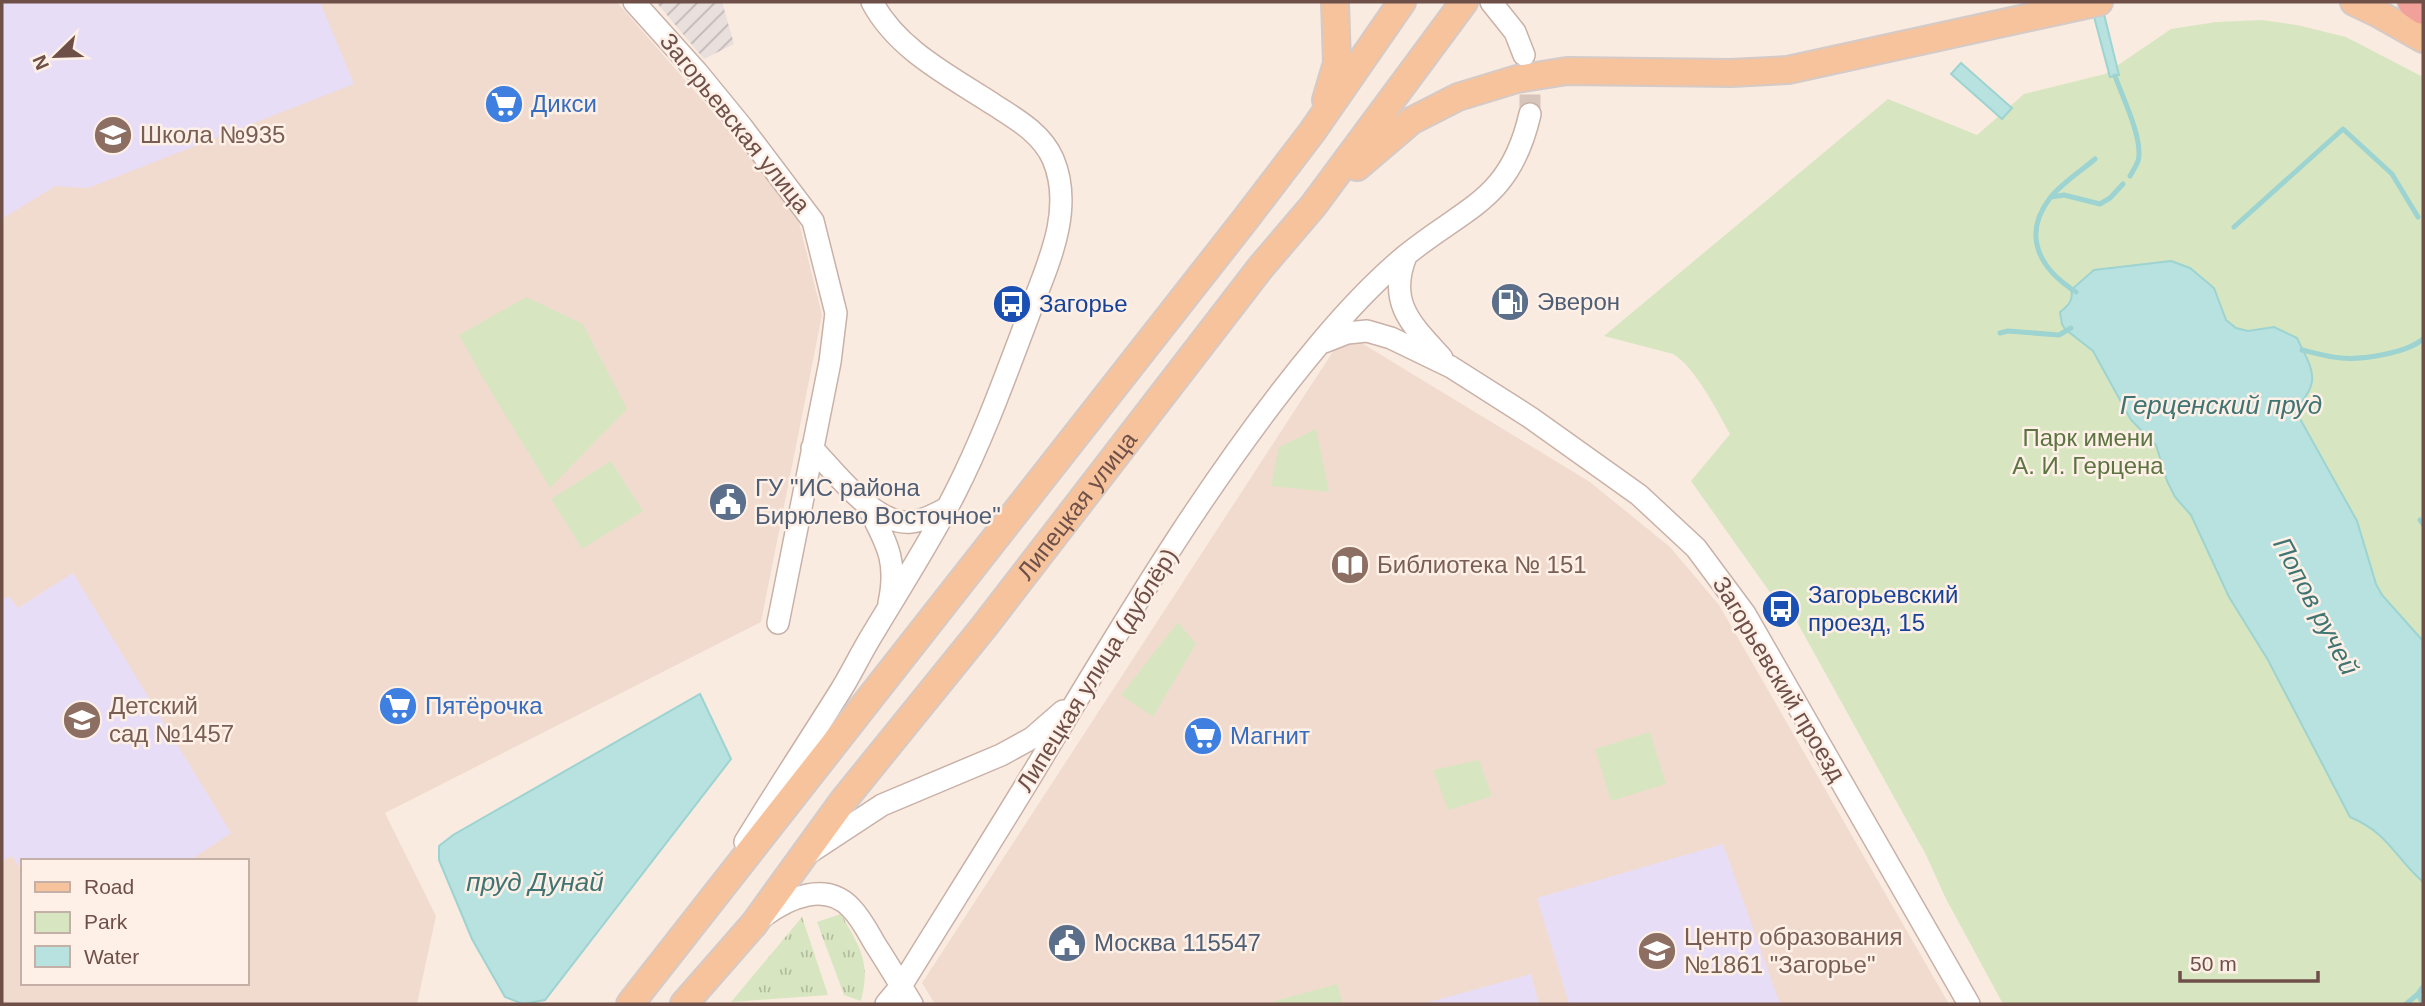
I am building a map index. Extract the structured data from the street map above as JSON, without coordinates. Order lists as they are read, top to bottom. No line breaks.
{"streets":{"main road":["Липецкая улица"],"street":["Загорьевская улица","Липецкая улица (дублёр)","Загорьевский проезд"]},"water":["Герценский пруд","Попов ручей","пруд Дунай"],"parks":["Парк имени А. И. Герцена"],"places":{"supermarket":["Дикси","Пятёрочка","Магнит"],"school or university":["Школа №935","Детский сад №1457","Центр образования №1861 \"Загорье\""],"fuel station":["Эверон"],"bus stop":["Загорье","Загорьевский проезд, 15"],"public building":["ГУ \"ИС района Бирюлево Восточное\"","Москва 115547"],"library":["Библиотека № 151"]},"legend":["Road","Park","Water"],"scale_bar":"50 m","north":"bottom left"}
